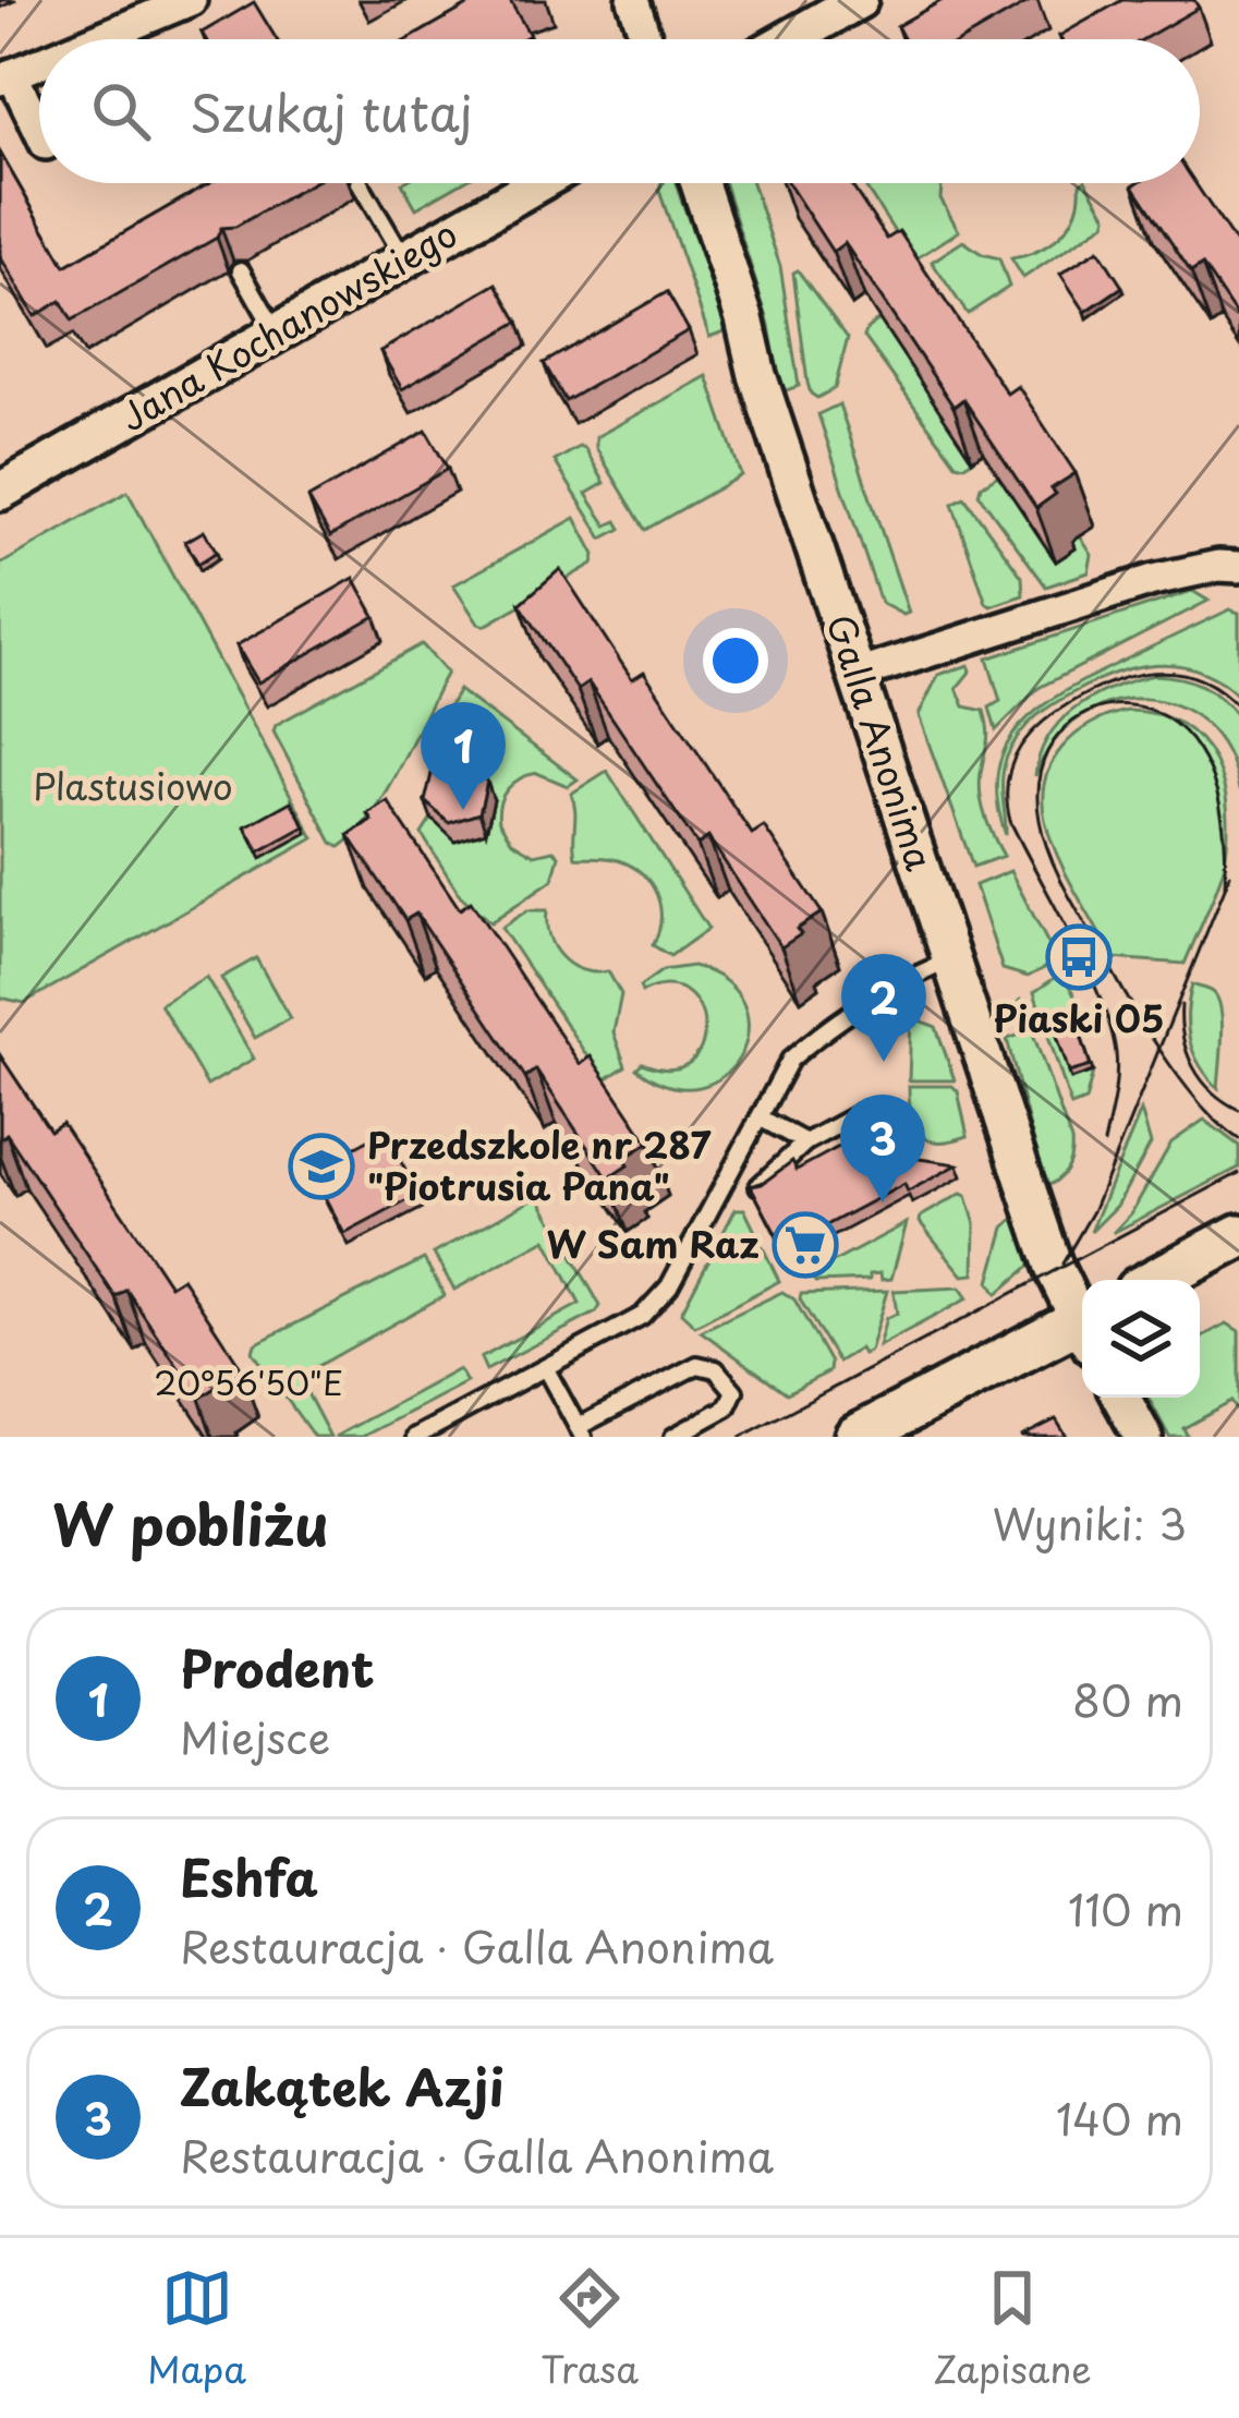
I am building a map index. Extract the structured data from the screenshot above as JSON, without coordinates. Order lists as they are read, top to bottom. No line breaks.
{"streets":{"street":["Jana Kochanowskiego","Galla Anonima"]},"parks":["Plastusiowo"],"places":{"bus stop":["Piaski 05"],"school or university":["Przedszkole nr 287 \"Piotrusia Pana\""],"supermarket":["W Sam Raz"]},"page":{"search":"Szukaj tutaj","pins":["1","2","3"],"heading":["W pobliżu","Wyniki: 3"],"list":[{"mark":"1","name":"Prodent","note":"Miejsce","value":"80 m"},{"mark":"2","name":"Eshfa","note":"Restauracja · Galla Anonima","value":"110 m"},{"mark":"3","name":"Zakątek Azji","note":"Restauracja · Galla Anonima","value":"140 m"}],"nav":["Mapa","Trasa","Zapisane"]},"coordinates":["20°56'50\"E"]}
